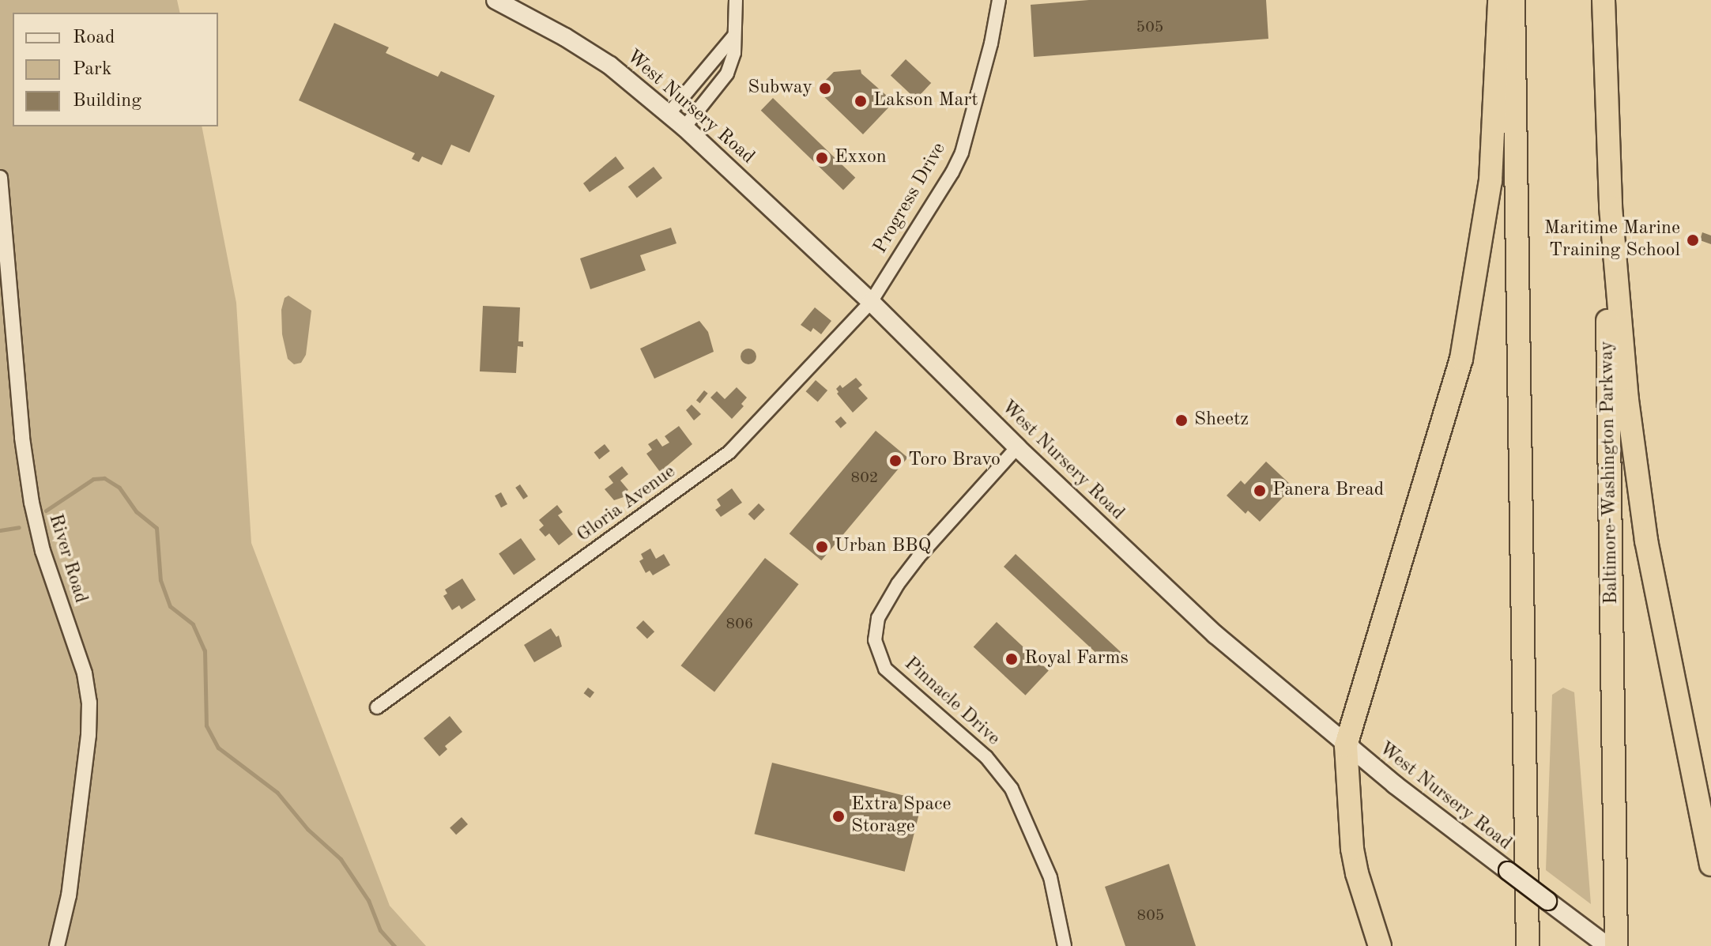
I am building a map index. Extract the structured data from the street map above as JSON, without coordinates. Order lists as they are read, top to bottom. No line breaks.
{"streets":{"highway":["Baltimore-Washington Parkway"],"main road":["West Nursery Road"],"street":["Progress Drive","Gloria Avenue","River Road","Pinnacle Drive"]},"crossings":[["West Nursery Road","Progress Drive"],["West Nursery Road","Gloria Avenue"],["West Nursery Road","Pinnacle Drive"],["Progress Drive","Gloria Avenue"]],"places":["Subway","Lakson Mart","Exxon","Maritime Marine Training School","Sheetz","Toro Bravo","Panera Bread","Urban BBQ","Royal Farms","Extra Space Storage"],"house_numbers":["505","802","806","805"],"legend":["Road","Park","Building"]}
